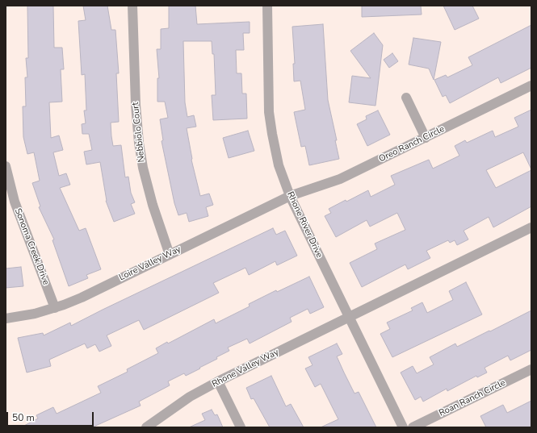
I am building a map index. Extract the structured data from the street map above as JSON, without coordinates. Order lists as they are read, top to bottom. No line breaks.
{"streets":{"street":["Nebbiolo Court","Oreo Ranch Circle","Rhone River Drive","Sonoma Creek Drive","Loire Valley Way","Rhone Valley Way","Roan Ranch Circle"]},"crossings":[["Nebbiolo Court","Loire Valley Way"],["Oreo Ranch Circle","Rhone River Drive"],["Oreo Ranch Circle","Loire Valley Way"],["Rhone River Drive","Loire Valley Way"],["Rhone River Drive","Rhone Valley Way"],["Sonoma Creek Drive","Loire Valley Way"]],"scale_bar":"50 m"}
